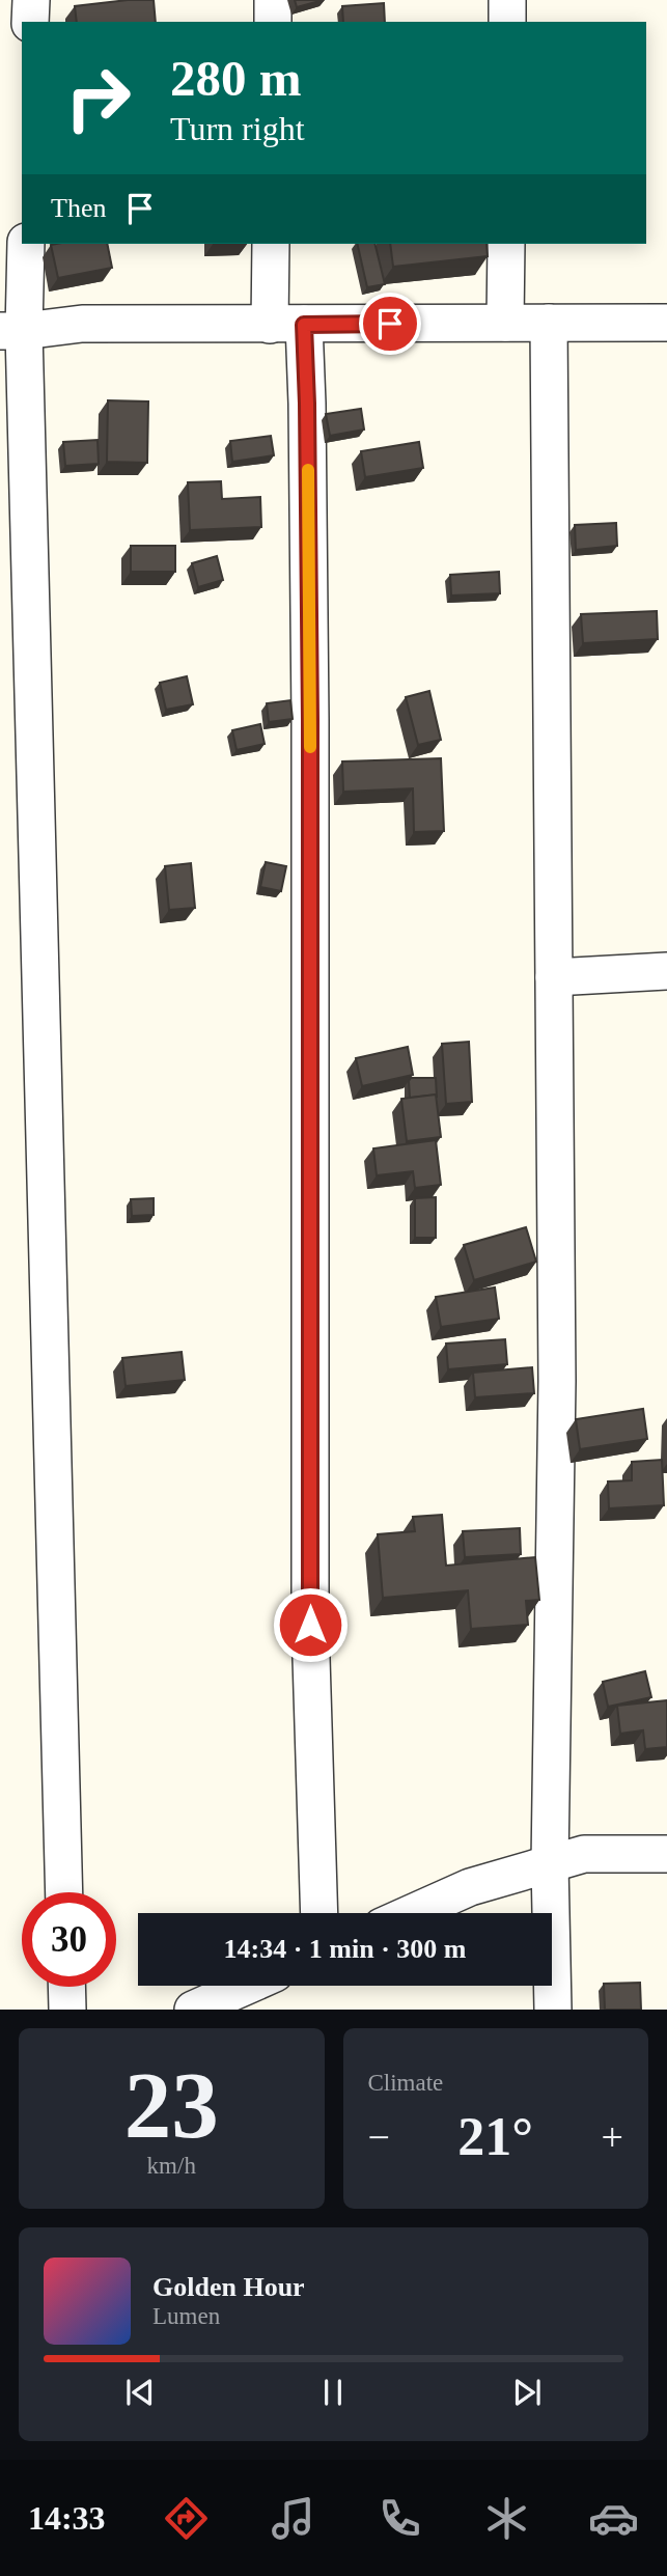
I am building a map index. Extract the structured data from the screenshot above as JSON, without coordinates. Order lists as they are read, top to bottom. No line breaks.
{"page":{"turn":["280 m","Turn right"],"then":"Then","limit":"30","trip":"14:34 · 1 min · 300 m","tile":[["23","km/h"],"Climate"],"heat":["−","21°","+"],"song":["Golden Hour","Lumen"],"tabs":"14:33"}}
